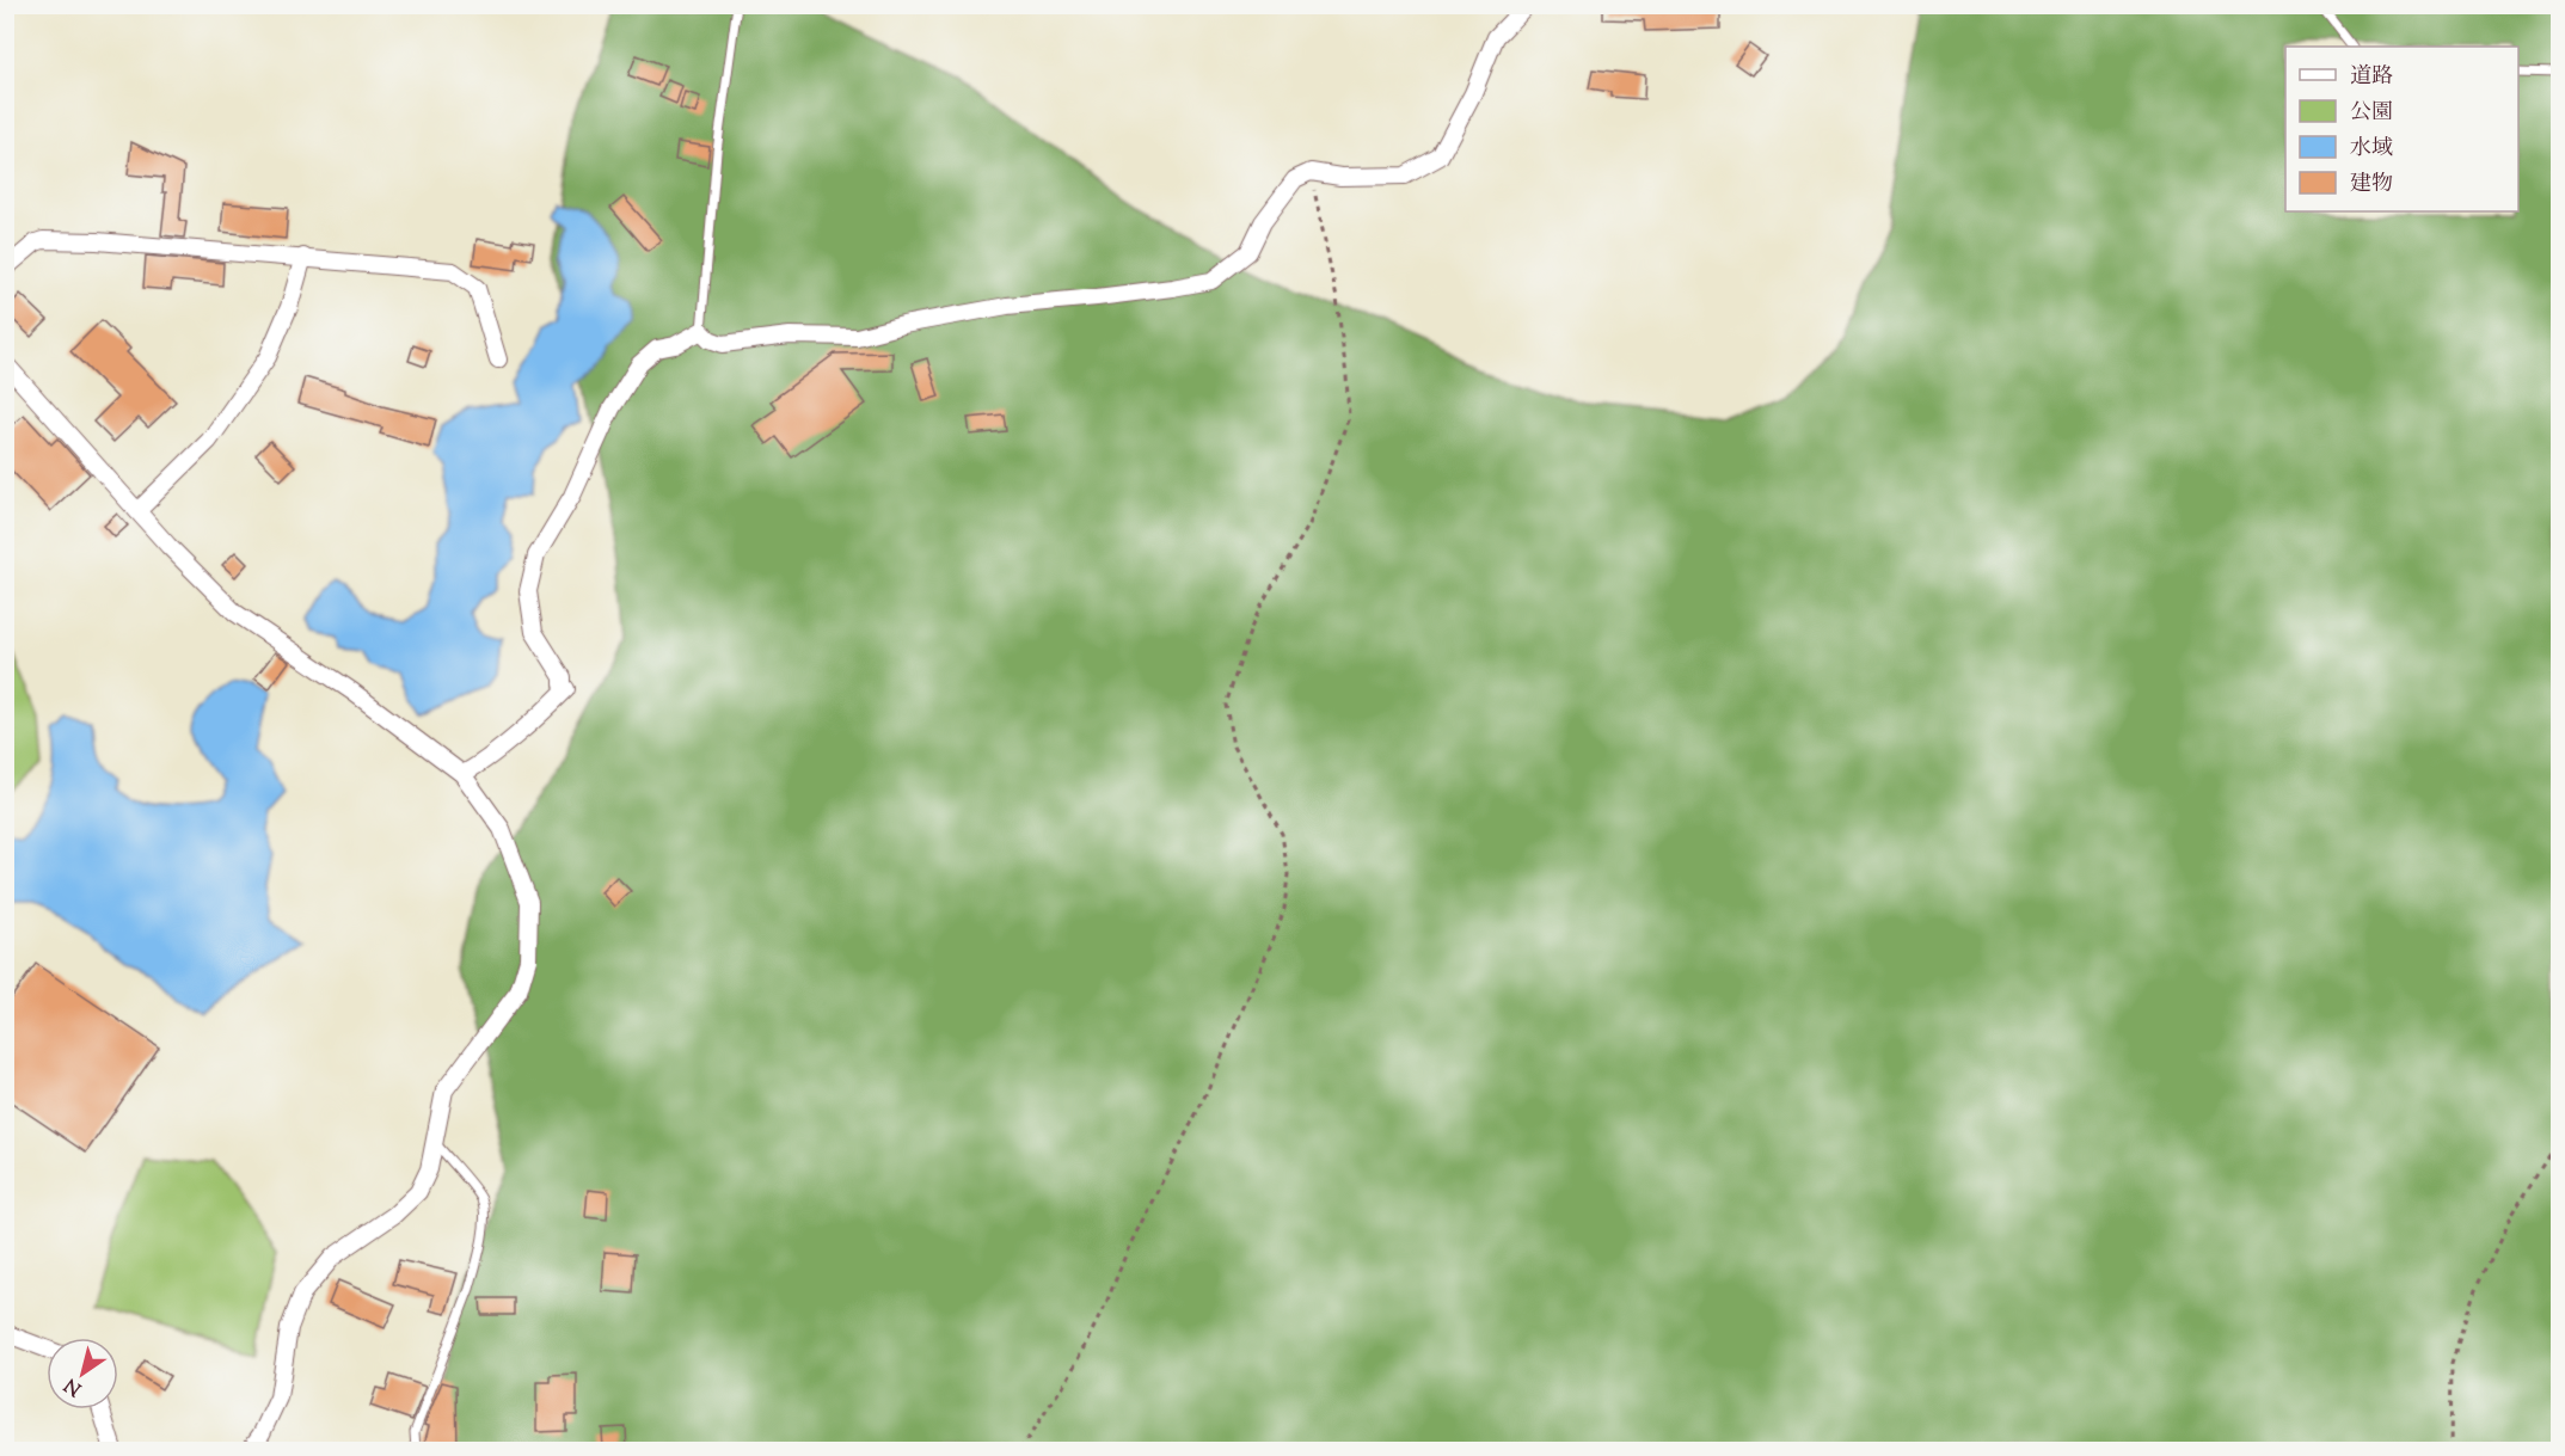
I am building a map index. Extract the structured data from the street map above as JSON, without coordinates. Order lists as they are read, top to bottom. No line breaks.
{"legend":["道路","公園","水域","建物"],"north":"bottom left"}
